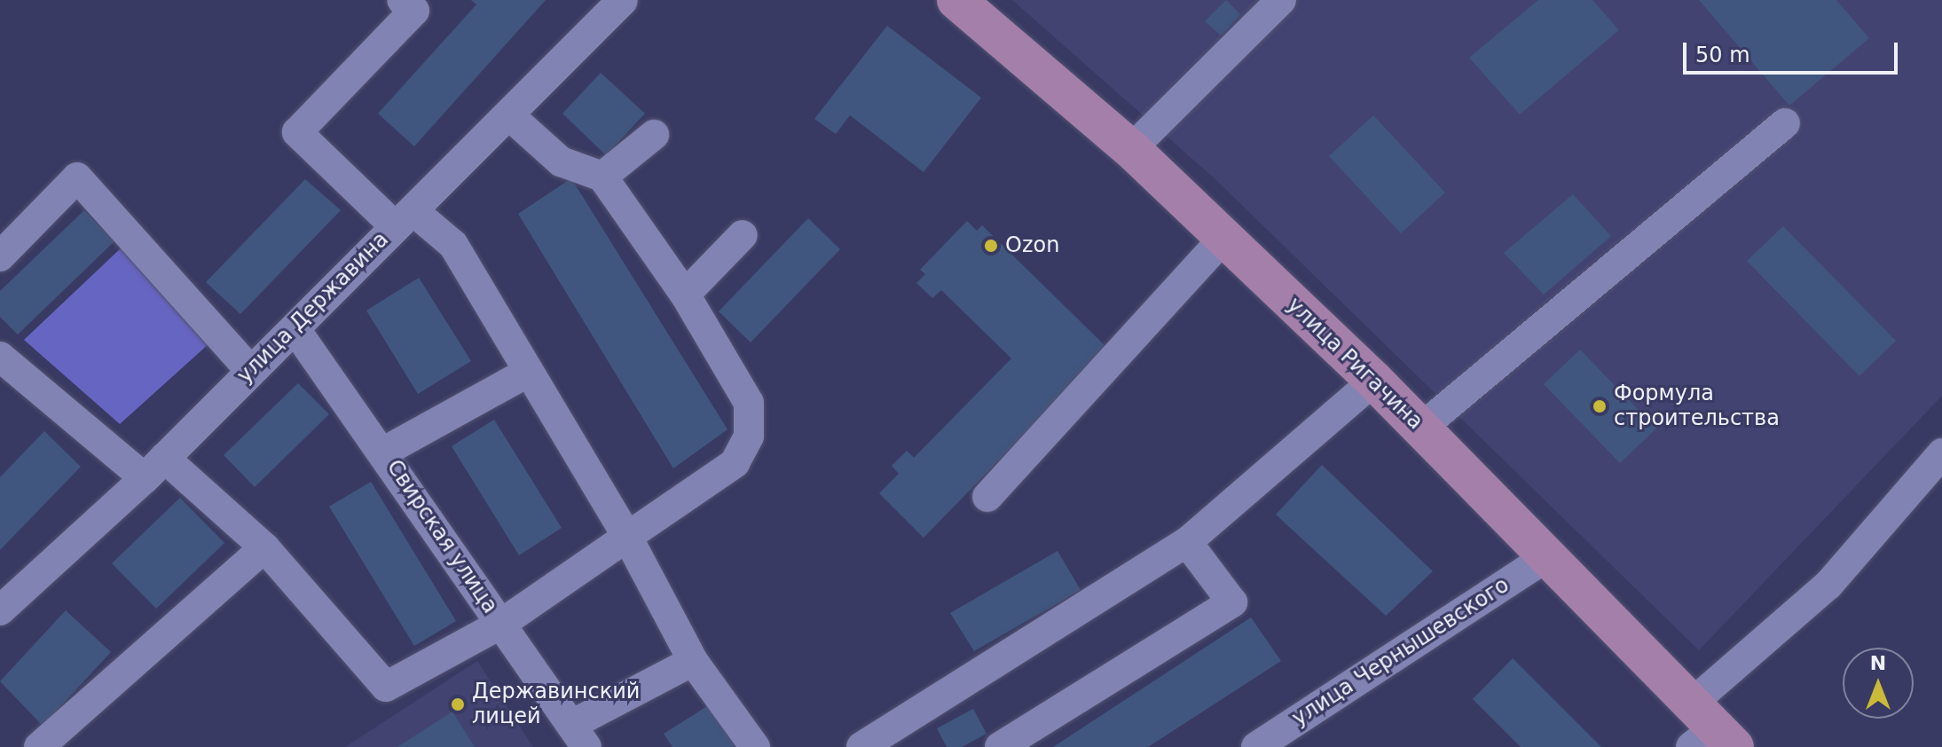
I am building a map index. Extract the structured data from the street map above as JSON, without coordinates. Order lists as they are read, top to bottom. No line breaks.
{"streets":{"main road":["улица Ригачина"],"street":["улица Державина","Свирская улица","улица Чернышевского"]},"crossings":[["улица Державина","Свирская улица"],["улица Ригачина","улица Чернышевского"]],"places":["Ozon","Формула строительства","Державинский лицей"],"scale_bar":"50 m","north":"top"}
